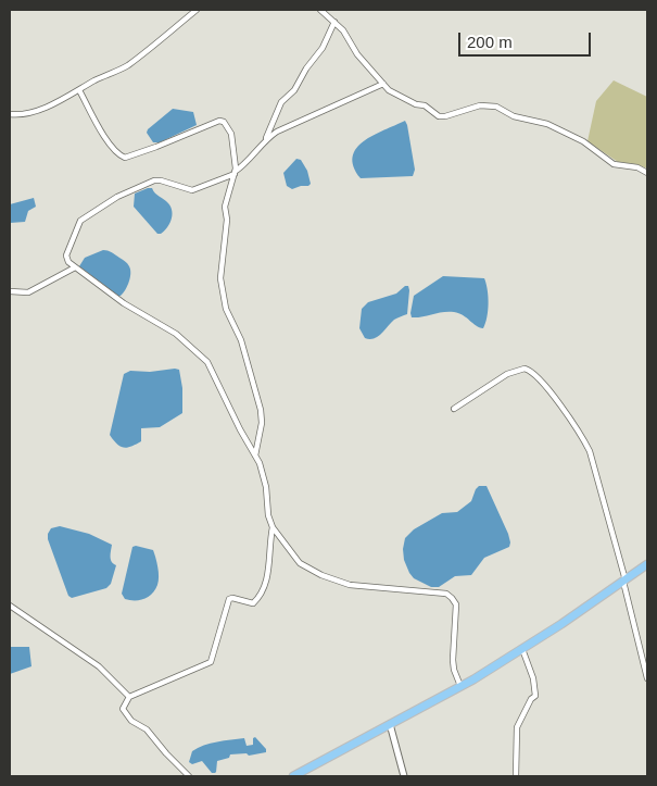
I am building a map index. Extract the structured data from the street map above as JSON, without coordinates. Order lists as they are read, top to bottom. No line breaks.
{"scale_bar":"200 m"}
